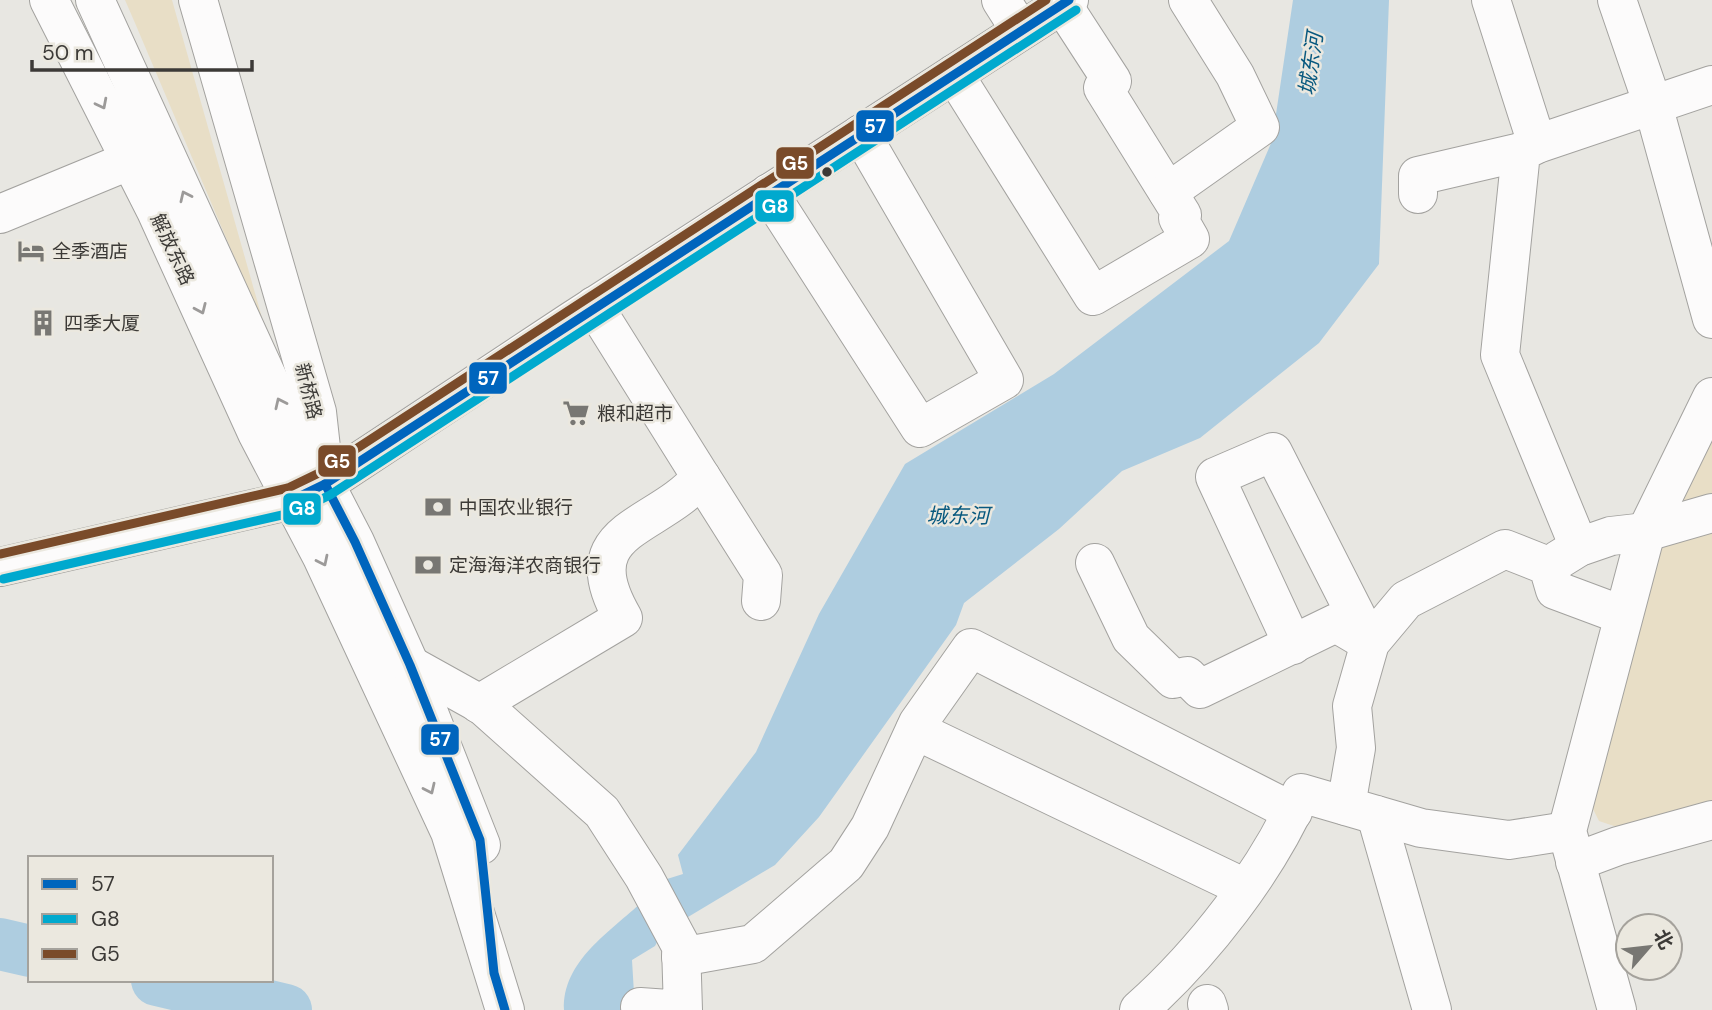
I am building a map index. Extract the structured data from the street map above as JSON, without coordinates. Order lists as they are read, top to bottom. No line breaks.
{"streets":{"street":["解放东路","新桥路"]},"crossings":[["解放东路","新桥路"]],"water":["城东河"],"places":{"hotel":["全季酒店"],"building":["四季大厦"],"supermarket":["粮和超市"],"bank":["中国农业银行","定海海洋农商银行"]},"lines":["transit line 57","transit line G5","transit line G8"],"legend":["57","G8","G5"],"scale_bar":"50 m","north":"top right"}
